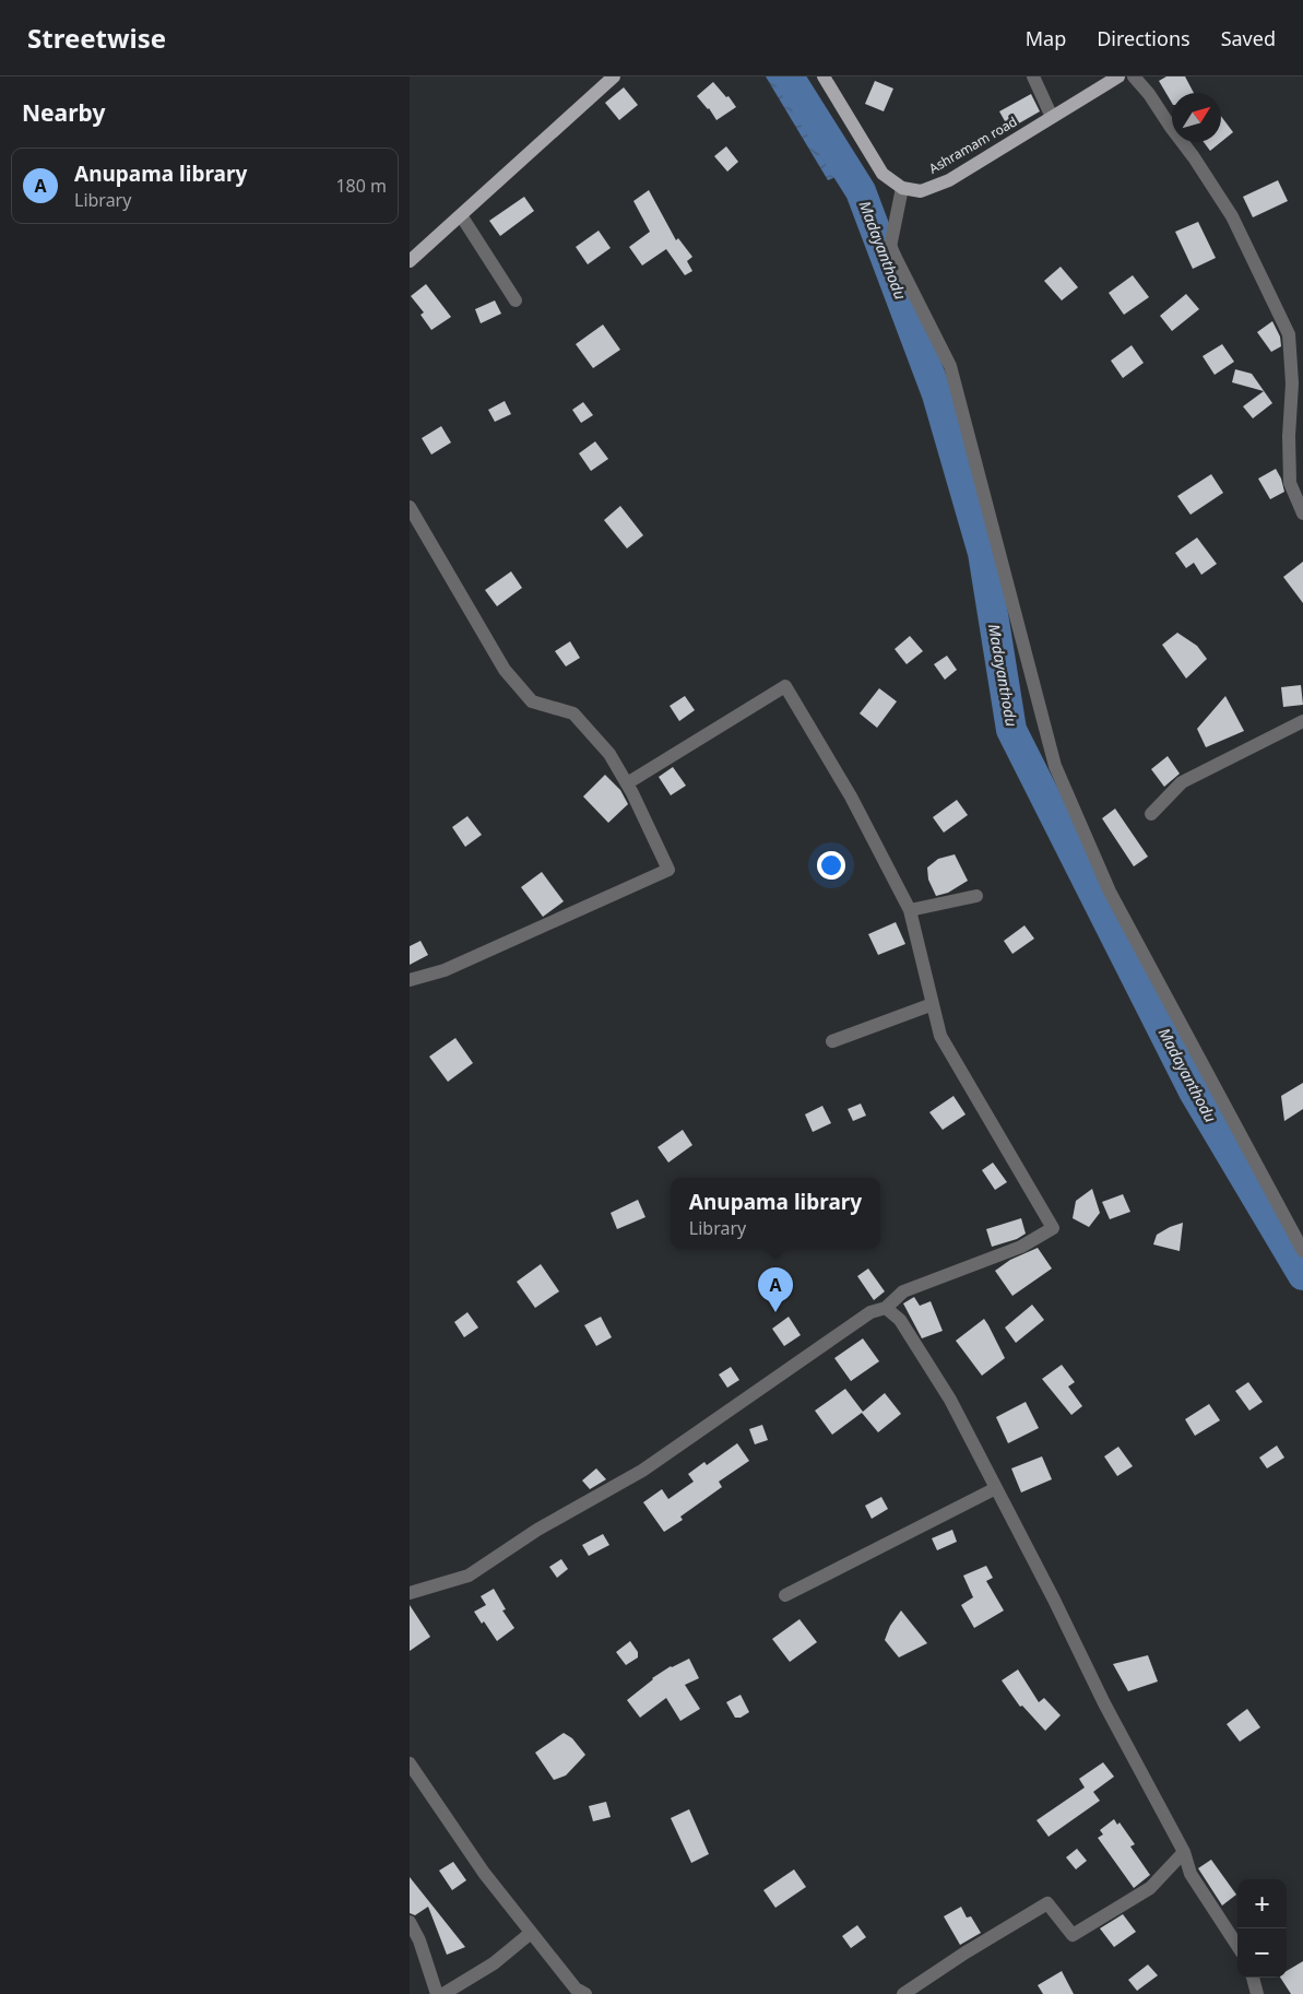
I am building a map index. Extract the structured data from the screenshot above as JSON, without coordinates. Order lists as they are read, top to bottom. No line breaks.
{"streets":{"main road":["Ashramam road"]},"water":["Madayanthodu"],"north":"top right","page":{"header":"Streetwise","nav":["Map","Directions","Saved"],"heading":"Nearby","list":[{"mark":"A","name":"Anupama library","note":"Library","value":"180 m"}],"popup":["Anupama library","Library"],"pins":"A","map_buttons":["+","−"]}}
